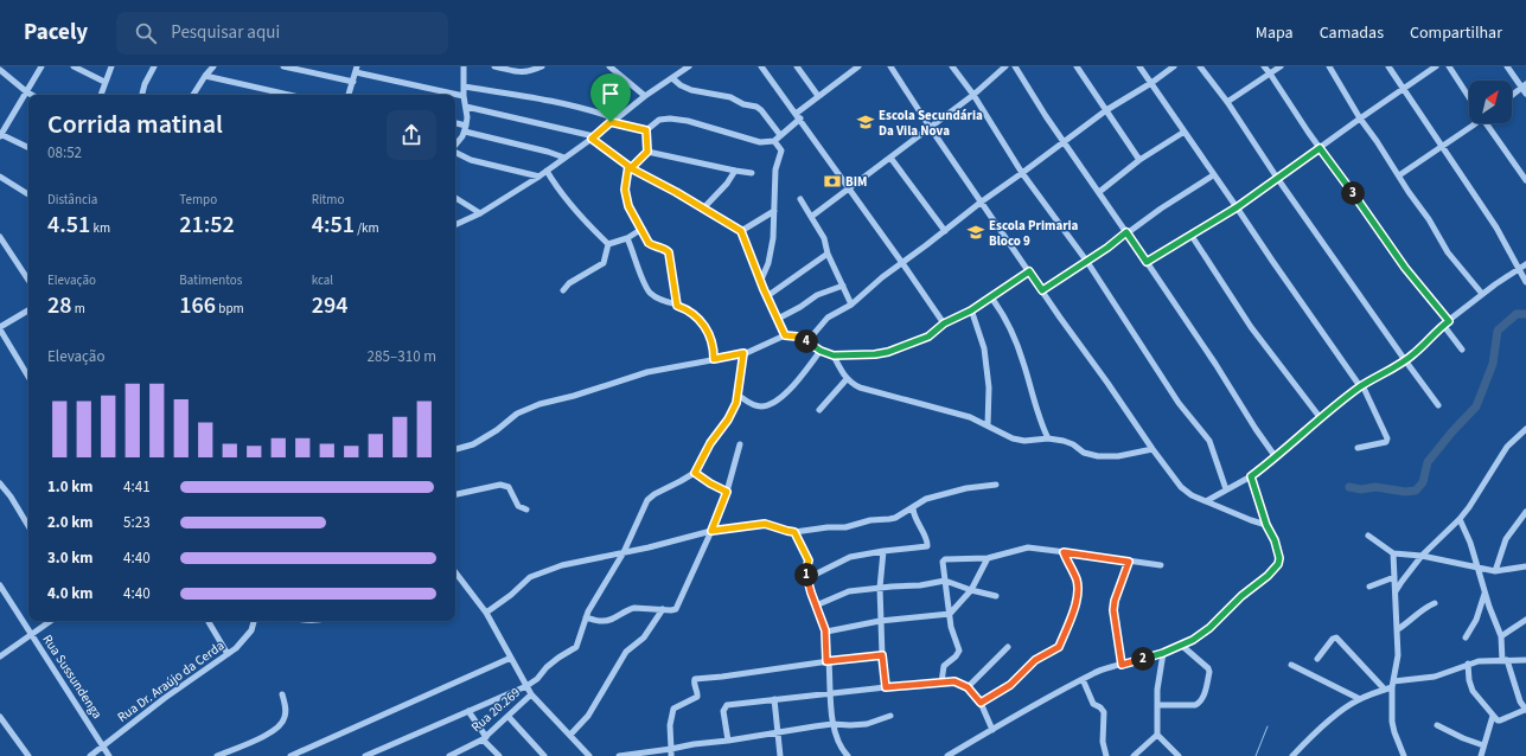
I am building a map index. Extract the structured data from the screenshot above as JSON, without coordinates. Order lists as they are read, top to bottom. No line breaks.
{"streets":{"street":["Rua Sussundenga","Rua Dr. Araújo da Cerda","Rua 20.269"]},"crossings":[["Rua Sussundenga","Rua Dr. Araújo da Cerda"]],"places":{"school or university":["Escola Secundária Da Vila Nova","Escola Primaria Bloco 9"],"bank":["BIM"]},"north":"top right","page":{"header":"Pacely","search":"Pesquisar aqui","nav":["Mapa","Camadas","Compartilhar"],"heading":["Corrida matinal","08:52"],"stats":[["Distância","4.51 km"],["Tempo","21:52"],["Ritmo","4:51 /km"],["Elevação","28 m"],["Batimentos","166 bpm"],["kcal","294"]],"pins":["3","4","1","2"],"chart":["Elevação","285–310 m"],"list":[{"name":"1.0 km","note":"4:41"},{"name":"2.0 km","note":"5:23"},{"name":"3.0 km","note":"4:40"},{"name":"4.0 km","note":"4:40"}]}}
